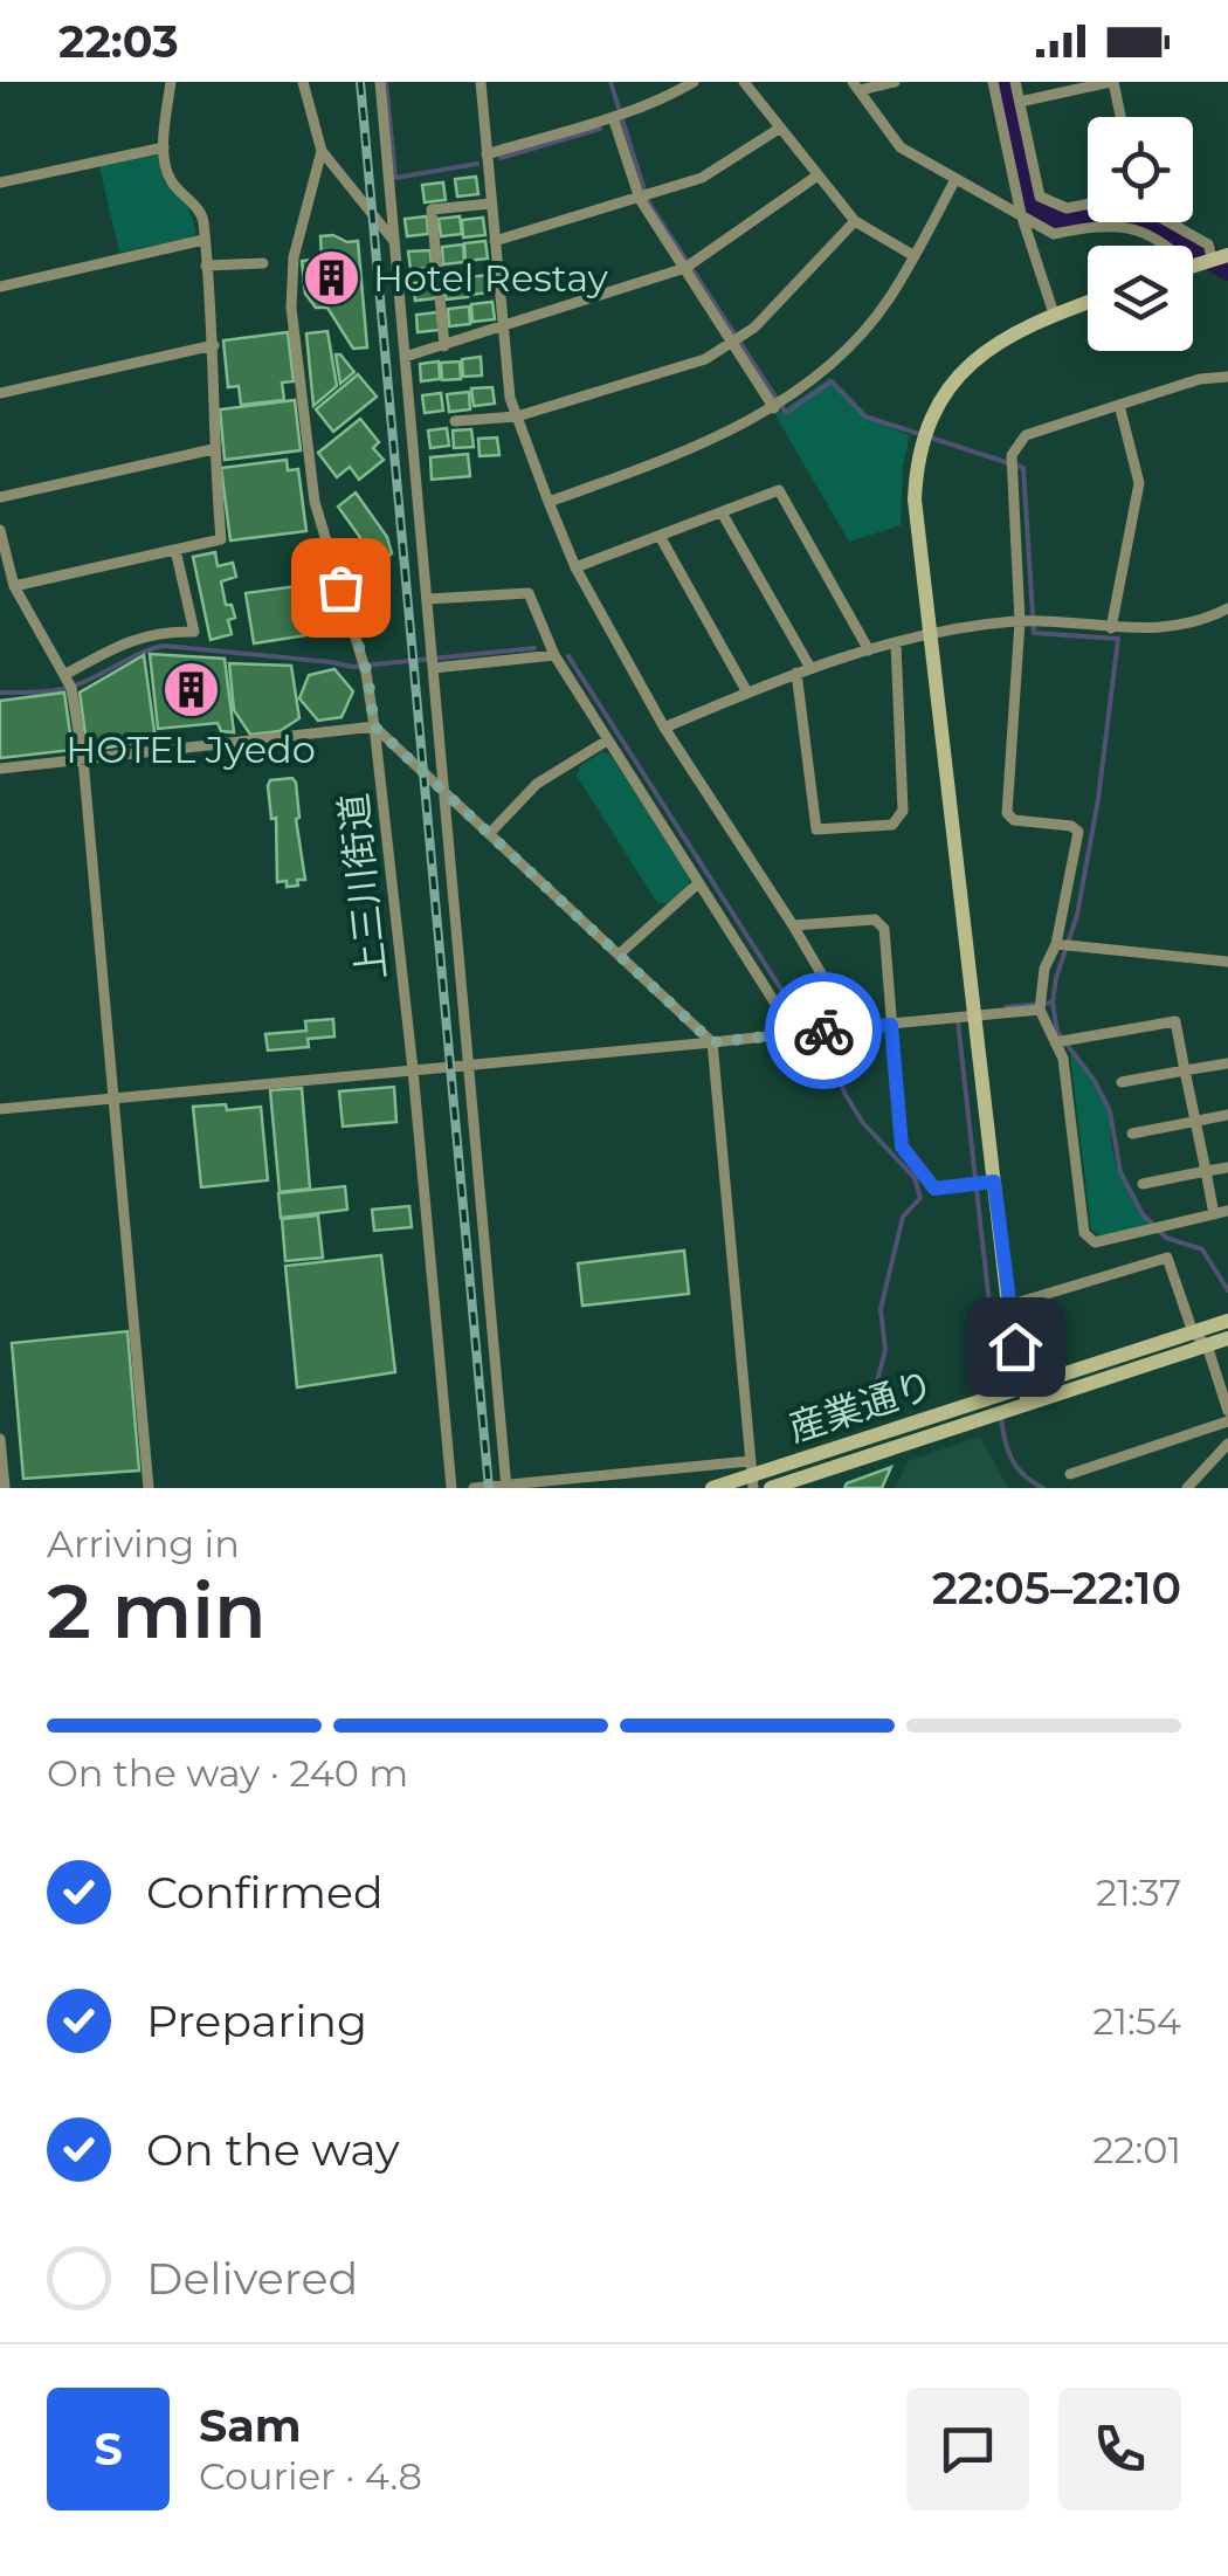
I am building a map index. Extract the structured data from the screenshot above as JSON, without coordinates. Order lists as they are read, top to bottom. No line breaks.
{"streets":{"street":["上三川街道","産業通り"]},"places":{"building":["Hotel Restay","HOTEL Jyedo"]},"page":{"status":"22:03","heading":["2 min","Arriving in","22:05–22:10"],"panel":["Sam","Courier · 4.8"],"bar":"On the way · 240 m","list":[["Confirmed","21:37"],["Preparing","21:54"],["On the way","22:01"],"Delivered"],"round":"S"}}
